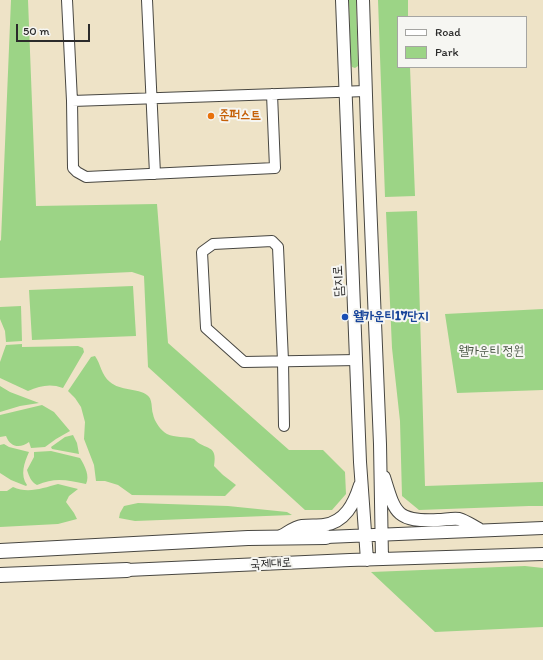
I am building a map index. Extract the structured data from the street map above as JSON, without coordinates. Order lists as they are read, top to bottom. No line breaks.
{"streets":{"main road":["국제대로"],"street":["담지로"]},"crossings":[["담지로","국제대로"]],"parks":["웰카운티 정원"],"places":["준퍼스트","웰카운티17단지"],"legend":["Road","Park"],"scale_bar":"50 m"}
